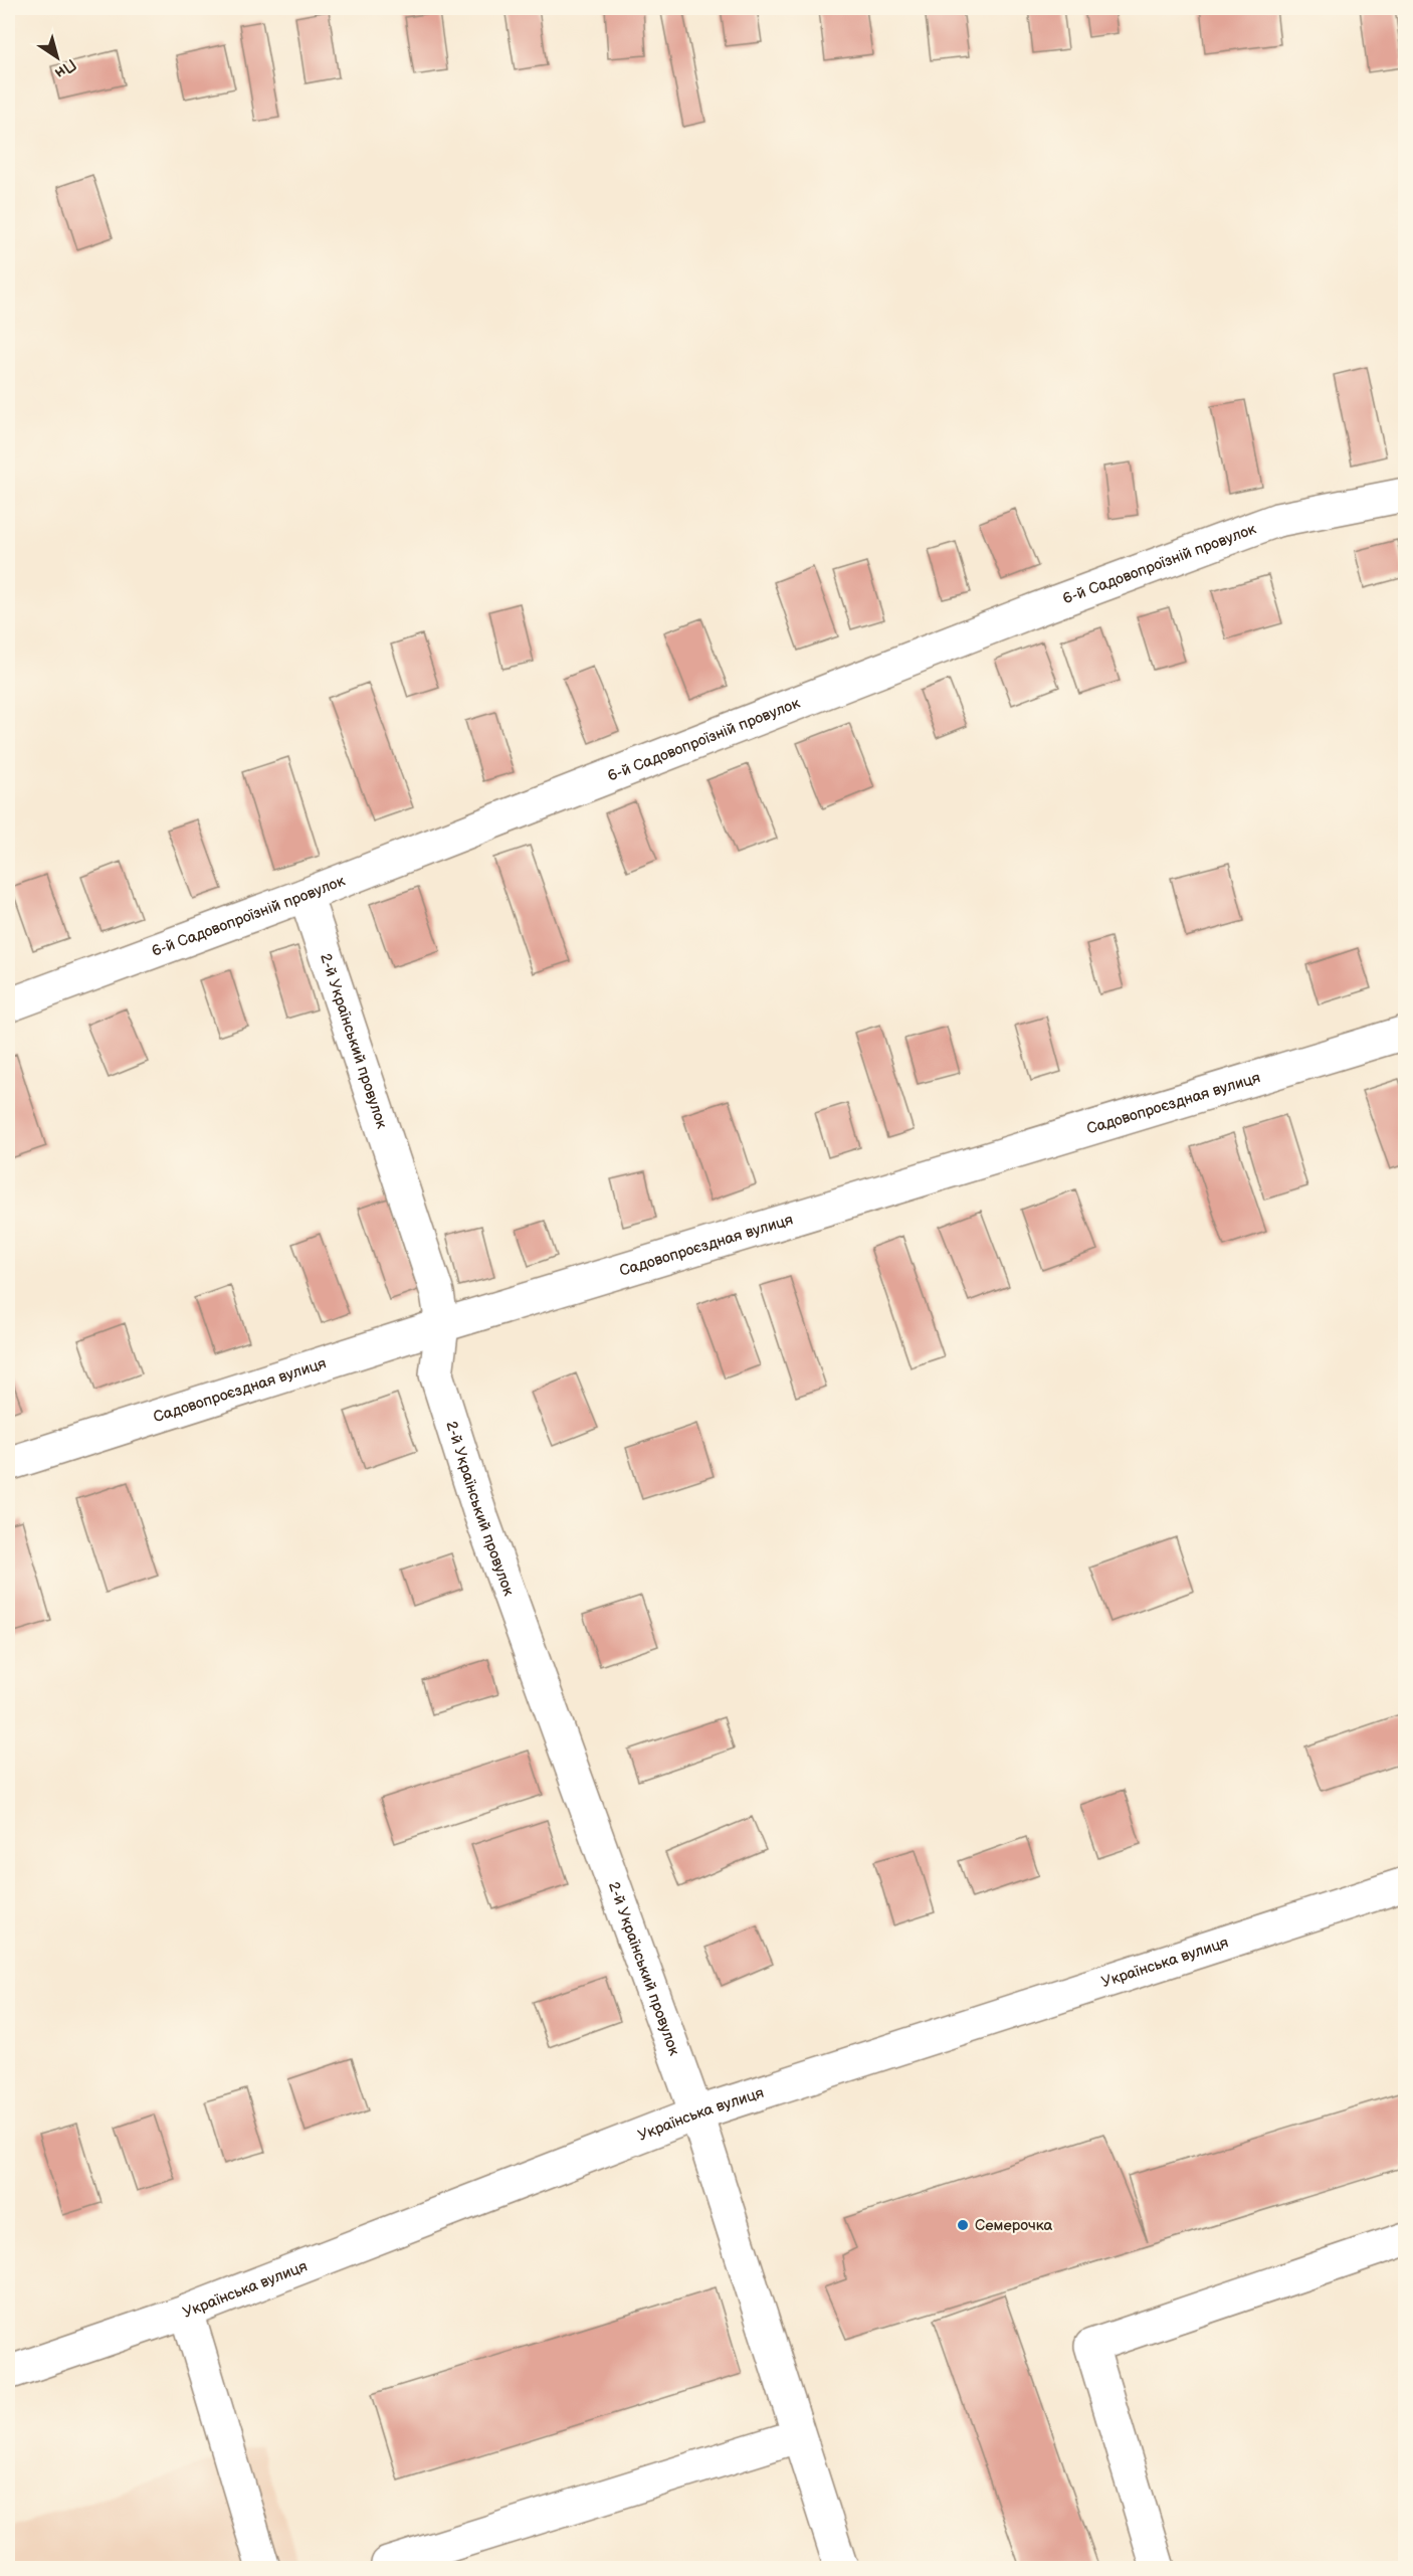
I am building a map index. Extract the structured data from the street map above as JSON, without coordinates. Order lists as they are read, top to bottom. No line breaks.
{"streets":{"street":["6-й Садовопроїзній провулок","2-й Український провулок","Садовопроєздная вулиця","Українська вулиця"]},"crossings":[["6-й Садовопроїзній провулок","2-й Український провулок"],["2-й Український провулок","Садовопроєздная вулиця"],["2-й Український провулок","Українська вулиця"]],"places":["Семерочка"],"north":"bottom right"}
